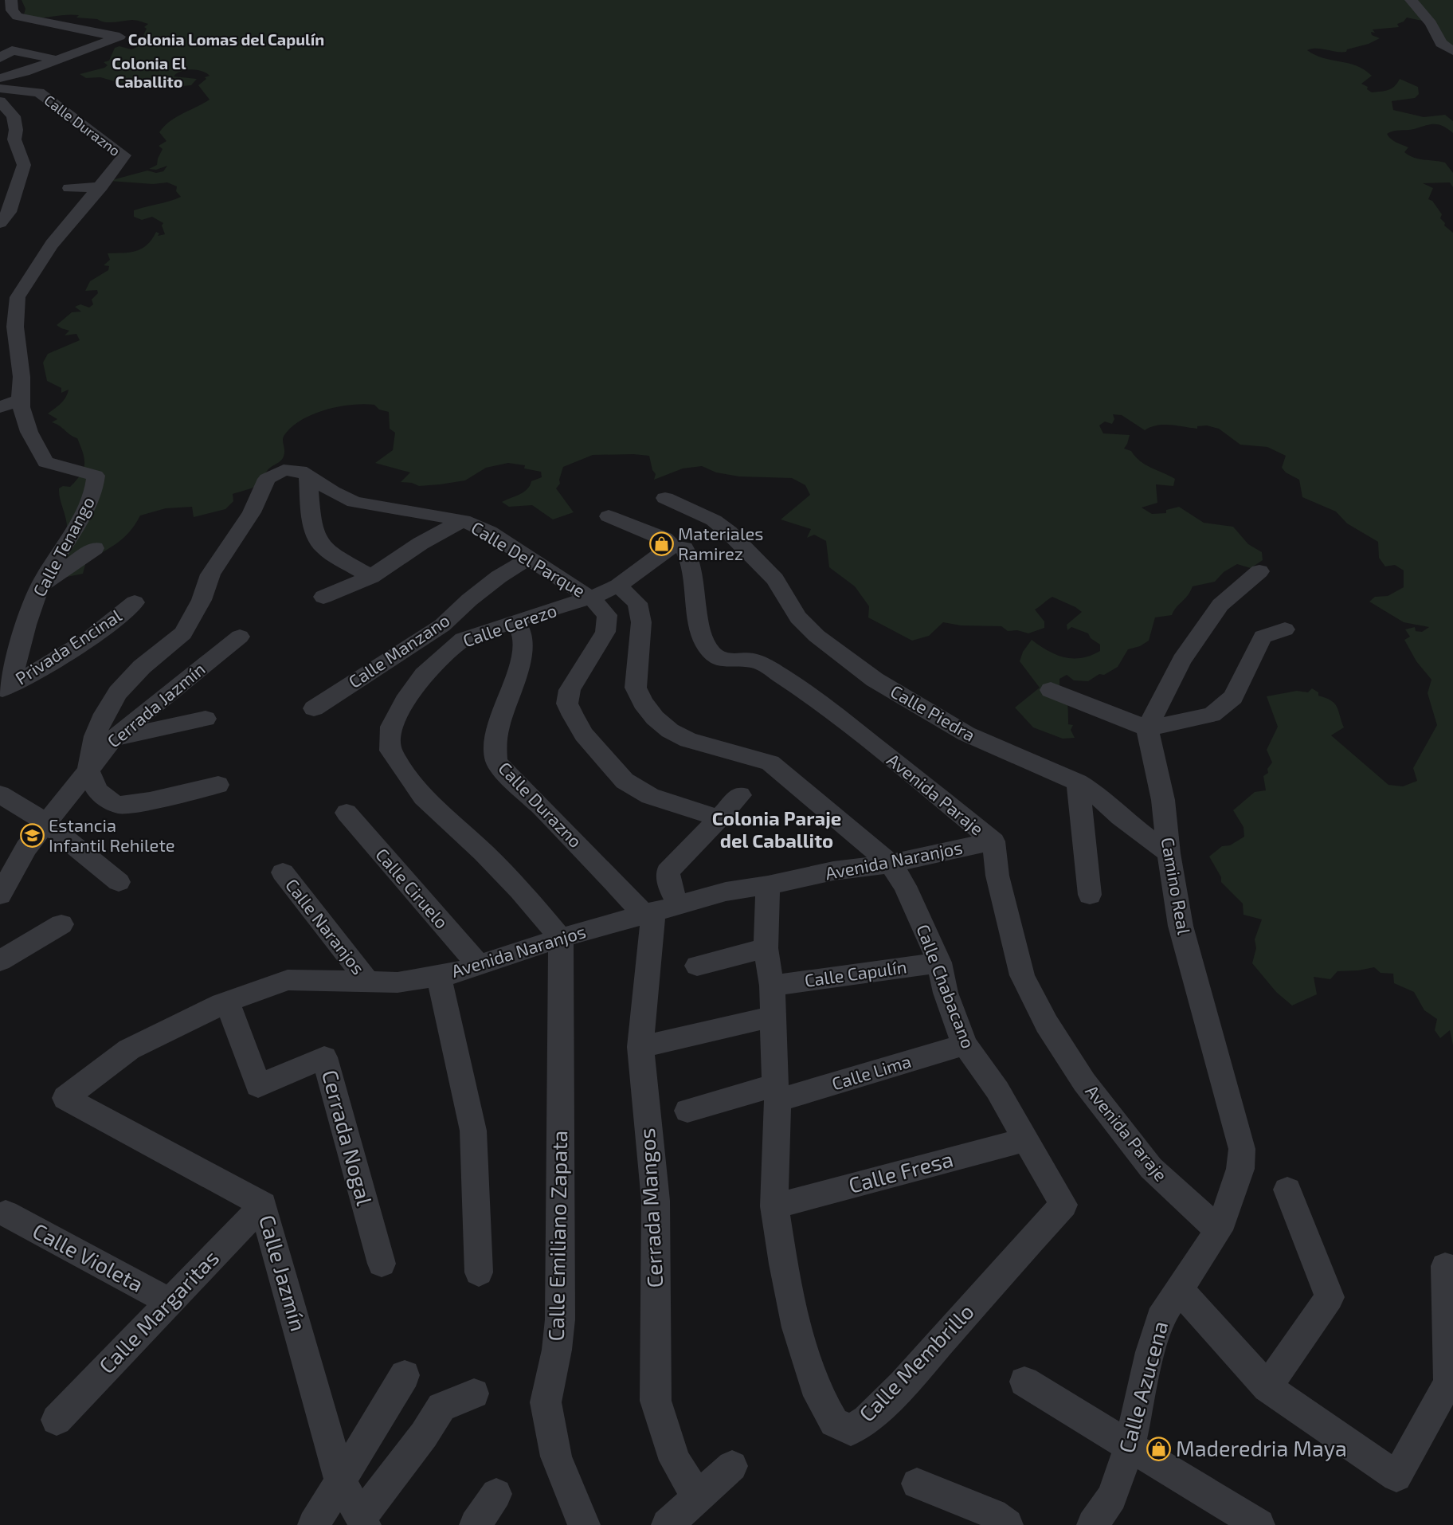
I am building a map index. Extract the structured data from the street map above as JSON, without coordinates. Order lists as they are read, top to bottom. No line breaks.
{"streets":{"street":["Calle Durazno","Calle Tenango","Calle Del Parque","Calle Cerezo","Privada Encinal","Calle Manzano","Cerrada Jazmín","Calle Piedra","Avenida Paraje","Avenida Naranjos","Camino Real","Calle Ciruelo","Calle Naranjos","Calle Capulín","Calle Chabacano","Calle Lima","Cerrada Nogal","Calle Fresa","Cerrada Mangos","Calle Emiliano Zapata","Calle Violeta","Calle Jazmín","Calle Margaritas","Calle Membrillo","Calle Azucena"]},"crossings":[["Calle Durazno","Calle Tenango"],["Calle Durazno","Calle Cerezo"],["Calle Durazno","Avenida Naranjos"],["Calle Durazno","Cerrada Mangos"],["Calle Tenango","Privada Encinal"],["Calle Del Parque","Calle Cerezo"],["Calle Del Parque","Calle Manzano"],["Calle Del Parque","Cerrada Jazmín"],["Calle Cerezo","Avenida Paraje"],["Calle Cerezo","Avenida Naranjos"],["Calle Cerezo","Calle Chabacano"],["Calle Cerezo","Calle Emiliano Zapata"],["Calle Piedra","Camino Real"],["Avenida Paraje","Avenida Naranjos"],["Avenida Paraje","Camino Real"],["Avenida Paraje","Calle Azucena"],["Avenida Naranjos","Calle Ciruelo"],["Avenida Naranjos","Calle Naranjos"],["Avenida Naranjos","Calle Chabacano"],["Avenida Naranjos","Cerrada Nogal"],["Avenida Naranjos","Cerrada Mangos"],["Avenida Naranjos","Calle Emiliano Zapata"],["Avenida Naranjos","Calle Jazmín"],["Avenida Naranjos","Calle Membrillo"],["Camino Real","Calle Azucena"],["Calle Capulín","Calle Chabacano"],["Calle Capulín","Calle Membrillo"],["Calle Chabacano","Calle Lima"],["Calle Chabacano","Calle Fresa"],["Calle Chabacano","Calle Membrillo"],["Calle Lima","Calle Membrillo"],["Calle Fresa","Calle Membrillo"],["Calle Violeta","Calle Margaritas"],["Calle Jazmín","Calle Margaritas"]],"districts":["Colonia Lomas del Capulín","Colonia El Caballito","Colonia Paraje del Caballito"],"places":{"shop":["Materiales Ramirez","Maderedria Maya"],"school or university":["Estancia Infantil Rehilete"]}}
